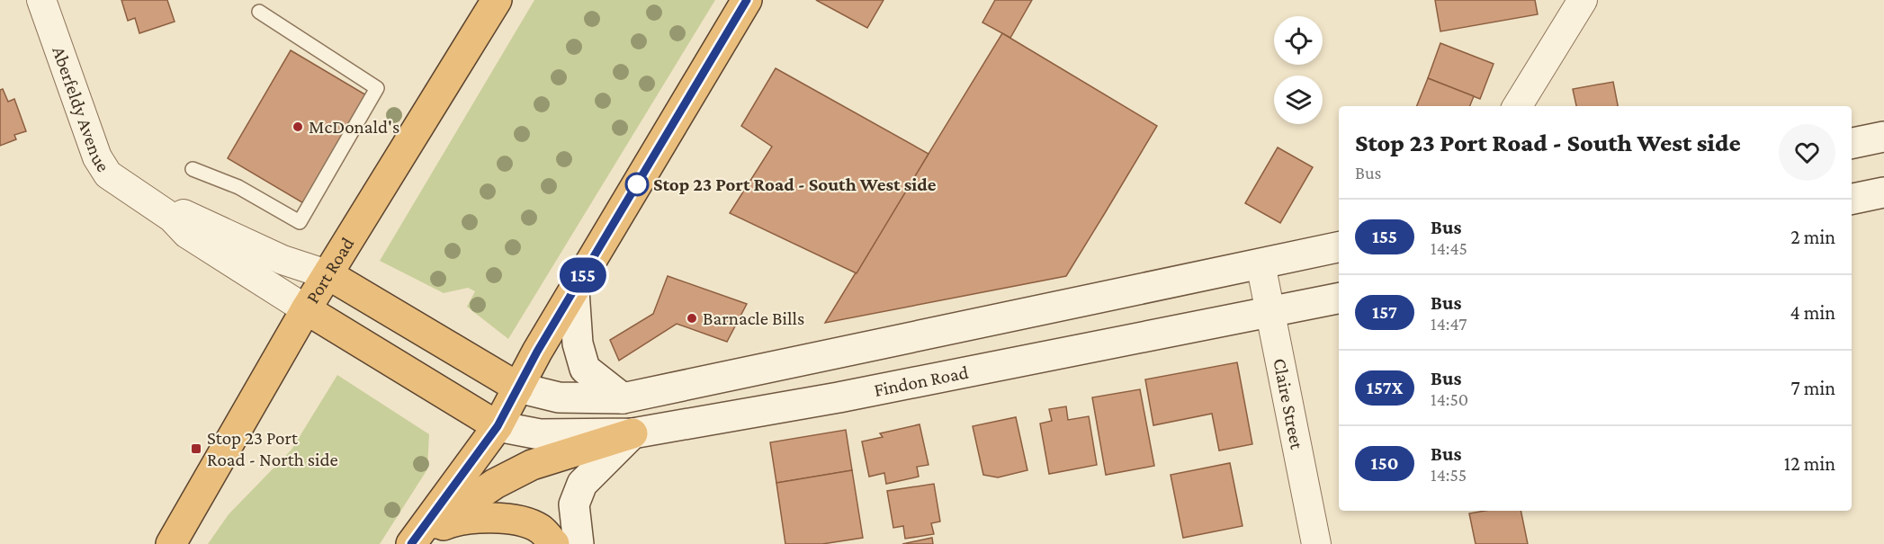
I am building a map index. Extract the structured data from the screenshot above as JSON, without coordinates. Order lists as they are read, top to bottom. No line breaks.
{"streets":{"highway":["Port Road"],"main road":["Findon Road"],"street":["Aberfeldy Avenue","Claire Street"]},"crossings":[["Aberfeldy Avenue","Port Road"],["Findon Road","Claire Street"]],"places":{"other":["McDonald's","Stop 23 Port Road - South West side","Barnacle Bills"],"transit":["Stop 23 Port Road - North side"]},"lines":["bus line 155"],"page":{"on_map":"155","heading":["Stop 23 Port Road - South West side","Bus"],"list":[{"mark":"155","name":"Bus","note":"14:45","value":"2 min"},{"mark":"157","name":"Bus","note":"14:47","value":"4 min"},{"mark":"157X","name":"Bus","note":"14:50","value":"7 min"},{"mark":"150","name":"Bus","note":"14:55","value":"12 min"}]}}
